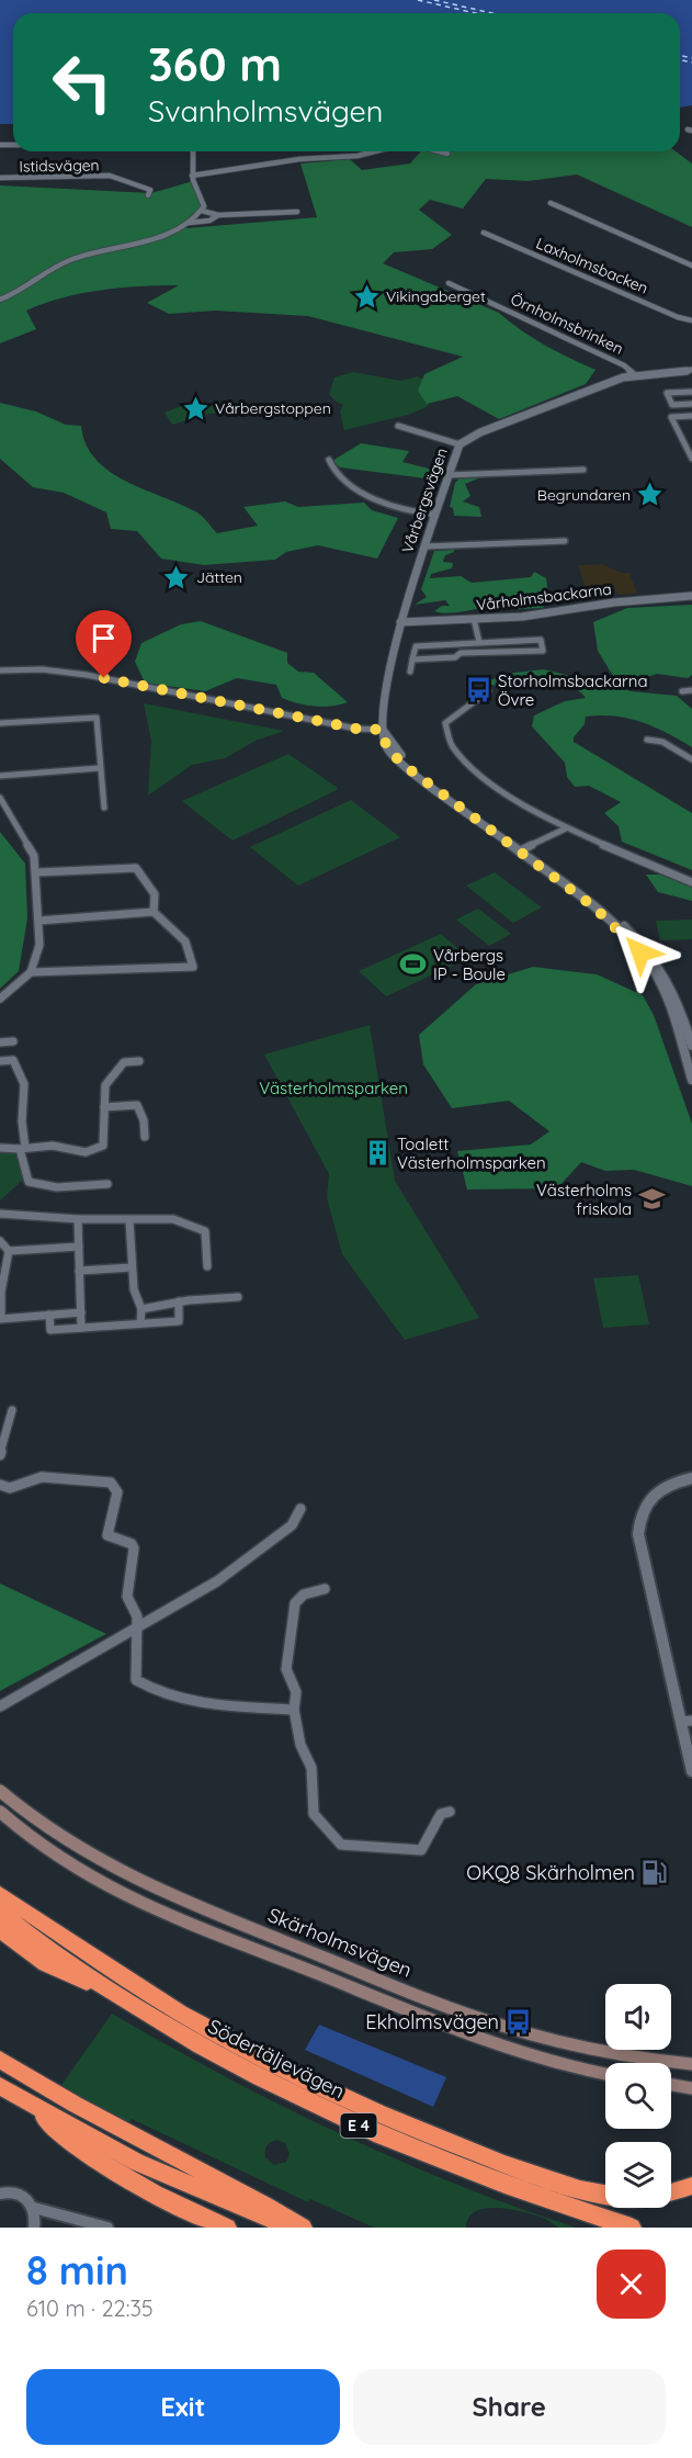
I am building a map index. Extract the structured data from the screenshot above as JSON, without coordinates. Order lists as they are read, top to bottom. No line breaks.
{"streets":{"highway":["Södertäljevägen","E 4"],"main road":["Skärholmsvägen"],"street":["Istidsvägen","Laxholmsbacken","Örnholmsbrinken","Vårbergsvägen","Vårholmsbackarna"]},"crossings":[["Örnholmsbrinken","Vårbergsvägen"],["Vårbergsvägen","Vårholmsbackarna"]],"parks":["Västerholmsparken"],"places":{"place":["Vikingaberget","Vårbergstoppen","Begrundaren","Jätten"],"bus stop":["Storholmsbackarna Övre","Ekholmsvägen"],"sports":["Vårbergs IP - Boule"],"building":["Toalett Västerholmsparken"],"school or university":["Västerholms friskola"],"fuel station":["OKQ8 Skärholmen"]},"page":{"turn":["360 m","Svanholmsvägen"],"heading":["8 min","610 m · 22:35"],"buttons":["Exit","Share"]}}
